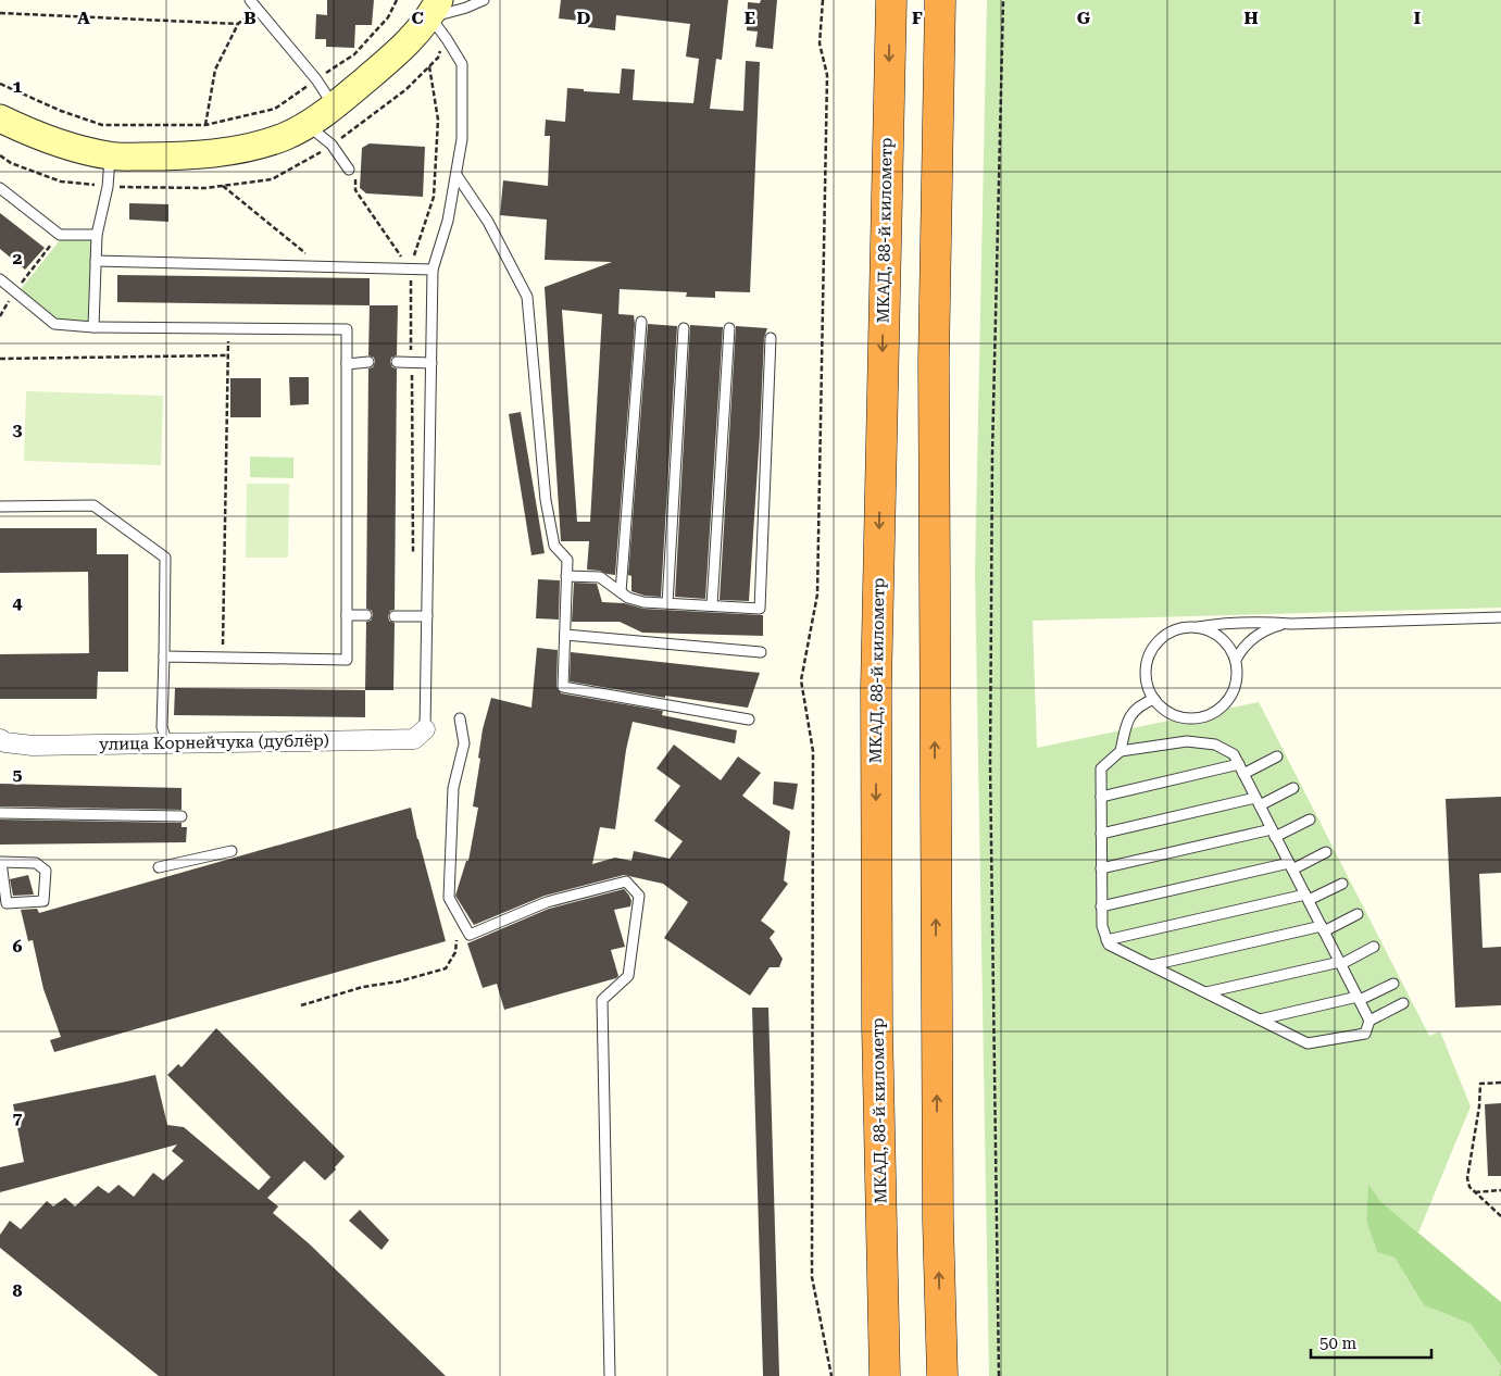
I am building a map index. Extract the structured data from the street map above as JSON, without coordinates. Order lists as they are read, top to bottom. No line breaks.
{"streets":{"highway":["МКАД, 88-й километр"],"street":["улица Корнейчука (дублёр)"]},"scale_bar":"50 m","grid":{"columns":["A","B","C","D","E","F","G","H","I"],"rows":["1","2","3","4","5","6","7","8"]}}
